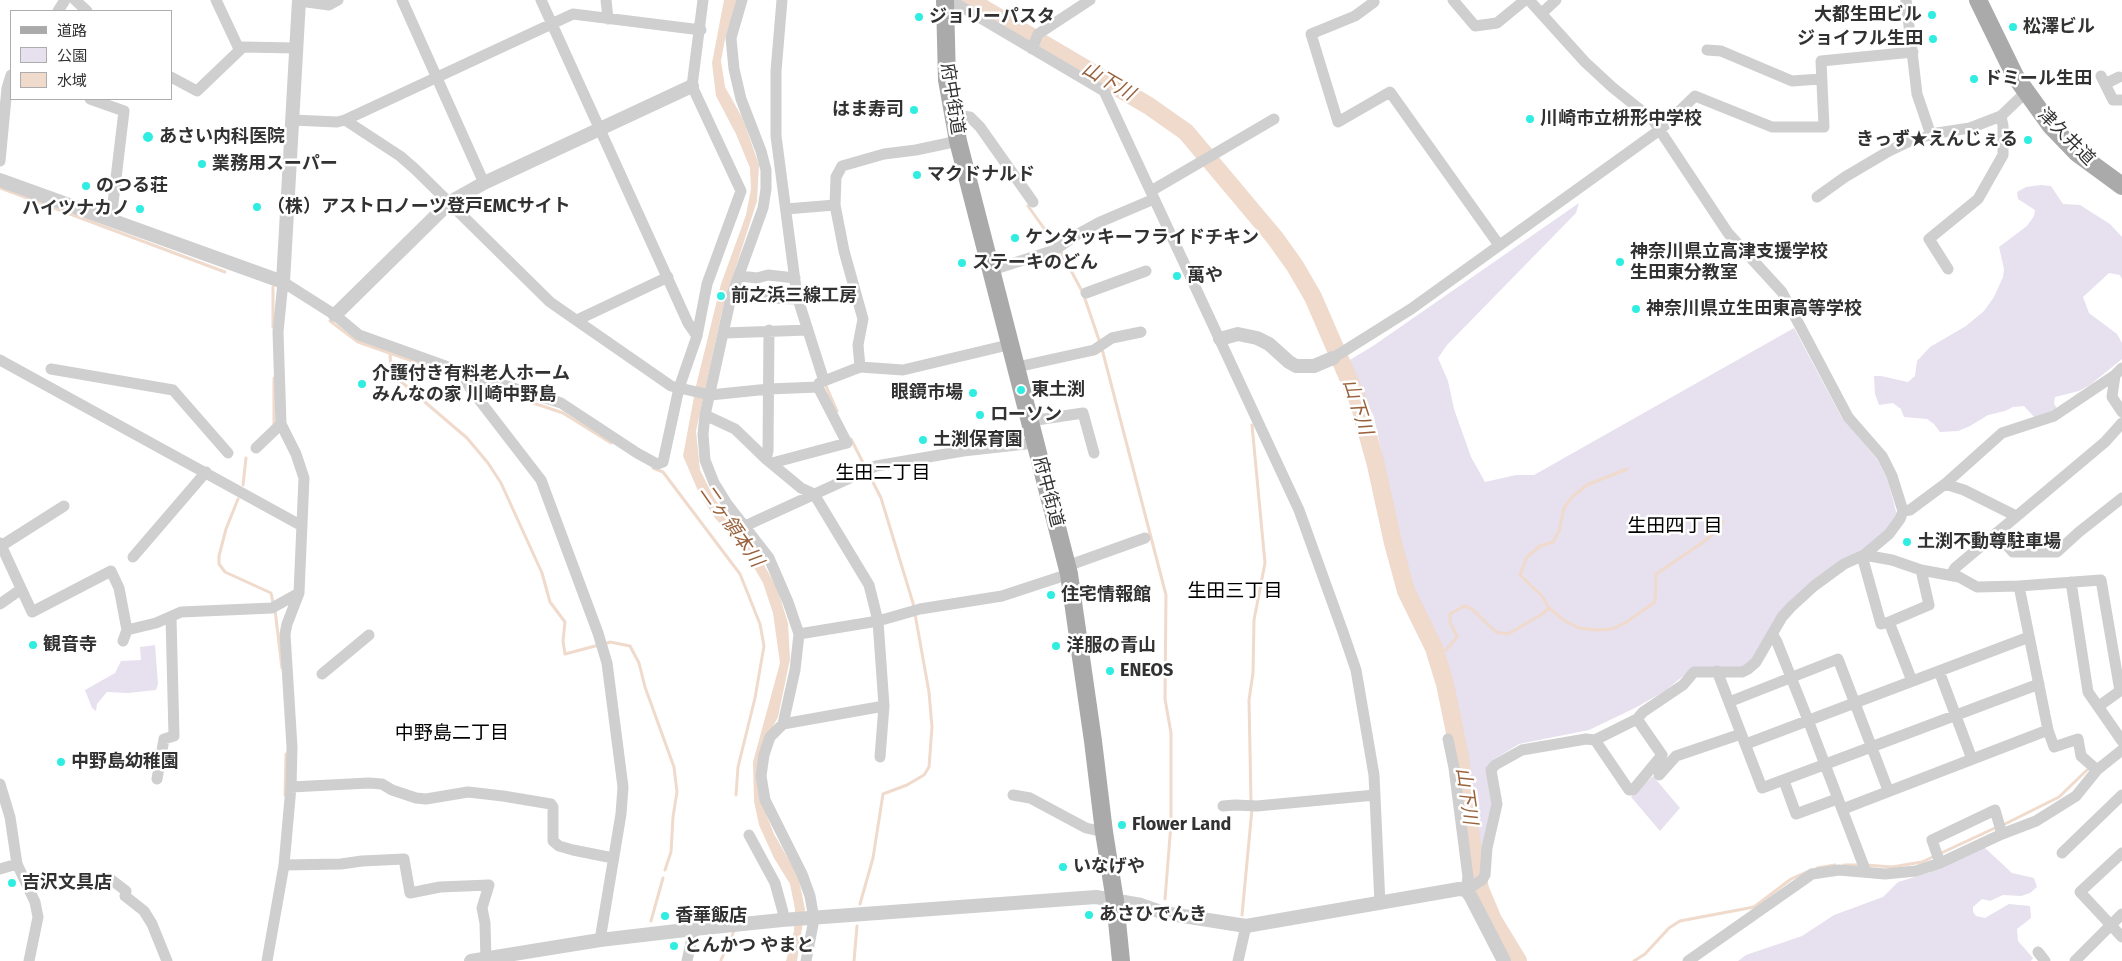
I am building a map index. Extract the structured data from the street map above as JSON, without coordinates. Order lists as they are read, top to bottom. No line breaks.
{"streets":{"main road":["府中街道","津久井道"]},"districts":["生田二丁目","生田四丁目","生田三丁目","中野島二丁目"],"water":["山下川","二ヶ領本川"],"places":["大都生田ビル","ジョリーパスタ","松澤ビル","ジョイフル生田","ドミール生田","はま寿司","川崎市立枡形中学校","あさい内科医院","きっず★えんじぇる","業務用スーパー","マクドナルド","のつる荘","（株）アストロノーツ登戸EMCサイト","ハイツナカノ","ケンタッキーフライドチキン","神奈川県立高津支援学校 生田東分教室","ステーキのどん","萬や","前之浜三線工房","神奈川県立生田東高等学校","介護付き有料老人ホーム みんなの家 川崎中野島","東土渕","眼鏡市場","ローソン","土渕保育園","土渕不動尊駐車場","住宅情報館","観音寺","洋服の青山","ENEOS","中野島幼稚園","Flower Land","いなげや","吉沢文具店","あさひでんき","香華飯店","とんかつ やまと"],"legend":["道路","公園","水域"]}
